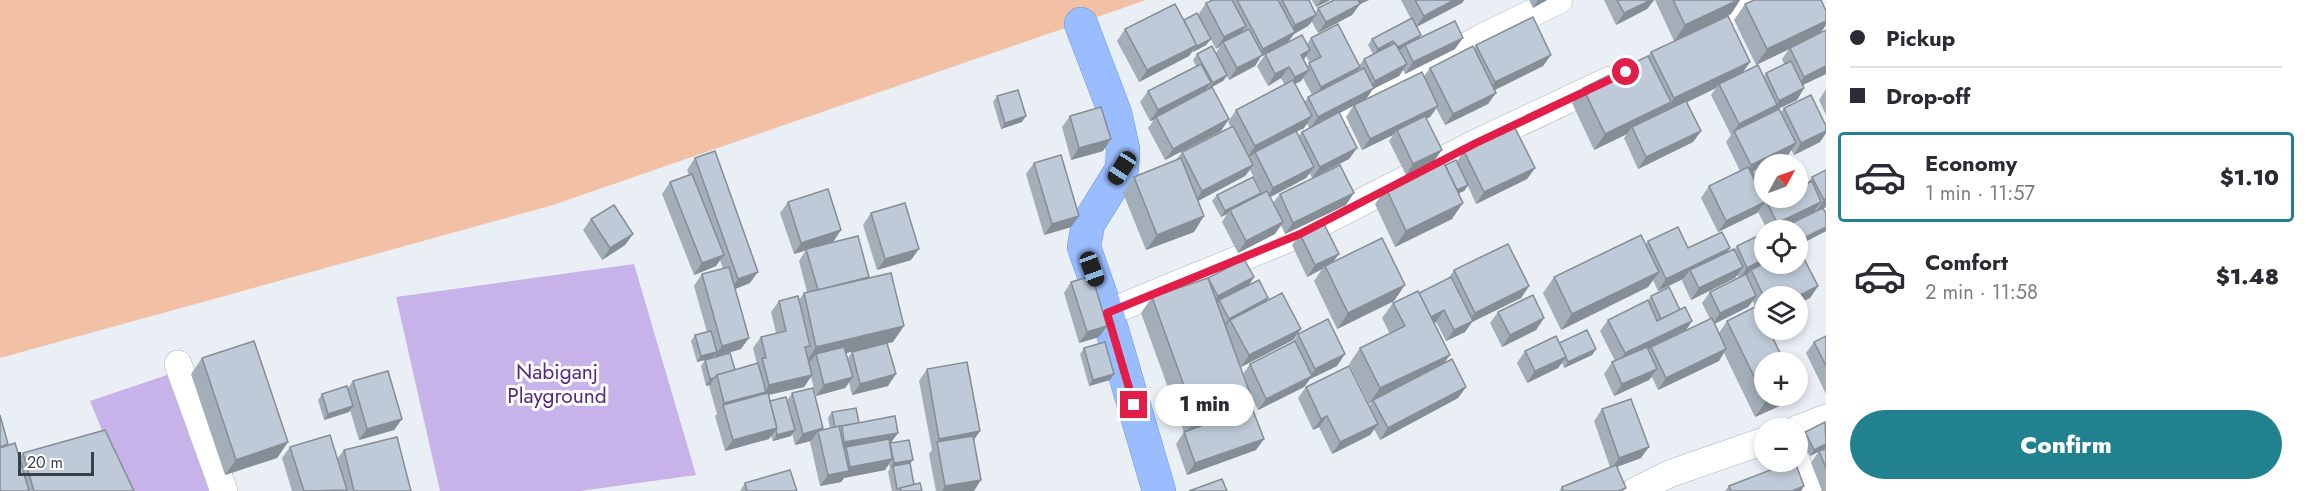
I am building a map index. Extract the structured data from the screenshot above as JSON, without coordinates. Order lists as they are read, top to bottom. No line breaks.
{"parks":["Nabiganj Playground"],"scale_bar":"20 m","north":"top right","page":{"banner":["Pickup","Drop-off"],"list":[{"name":"Economy","note":"1 min · 11:57","value":"$1.10"},{"name":"Comfort","note":"2 min · 11:58","value":"$1.48"}],"map_buttons":["+","−"],"bubble":"1 min","buttons":"Confirm","scale":"20 m"}}
